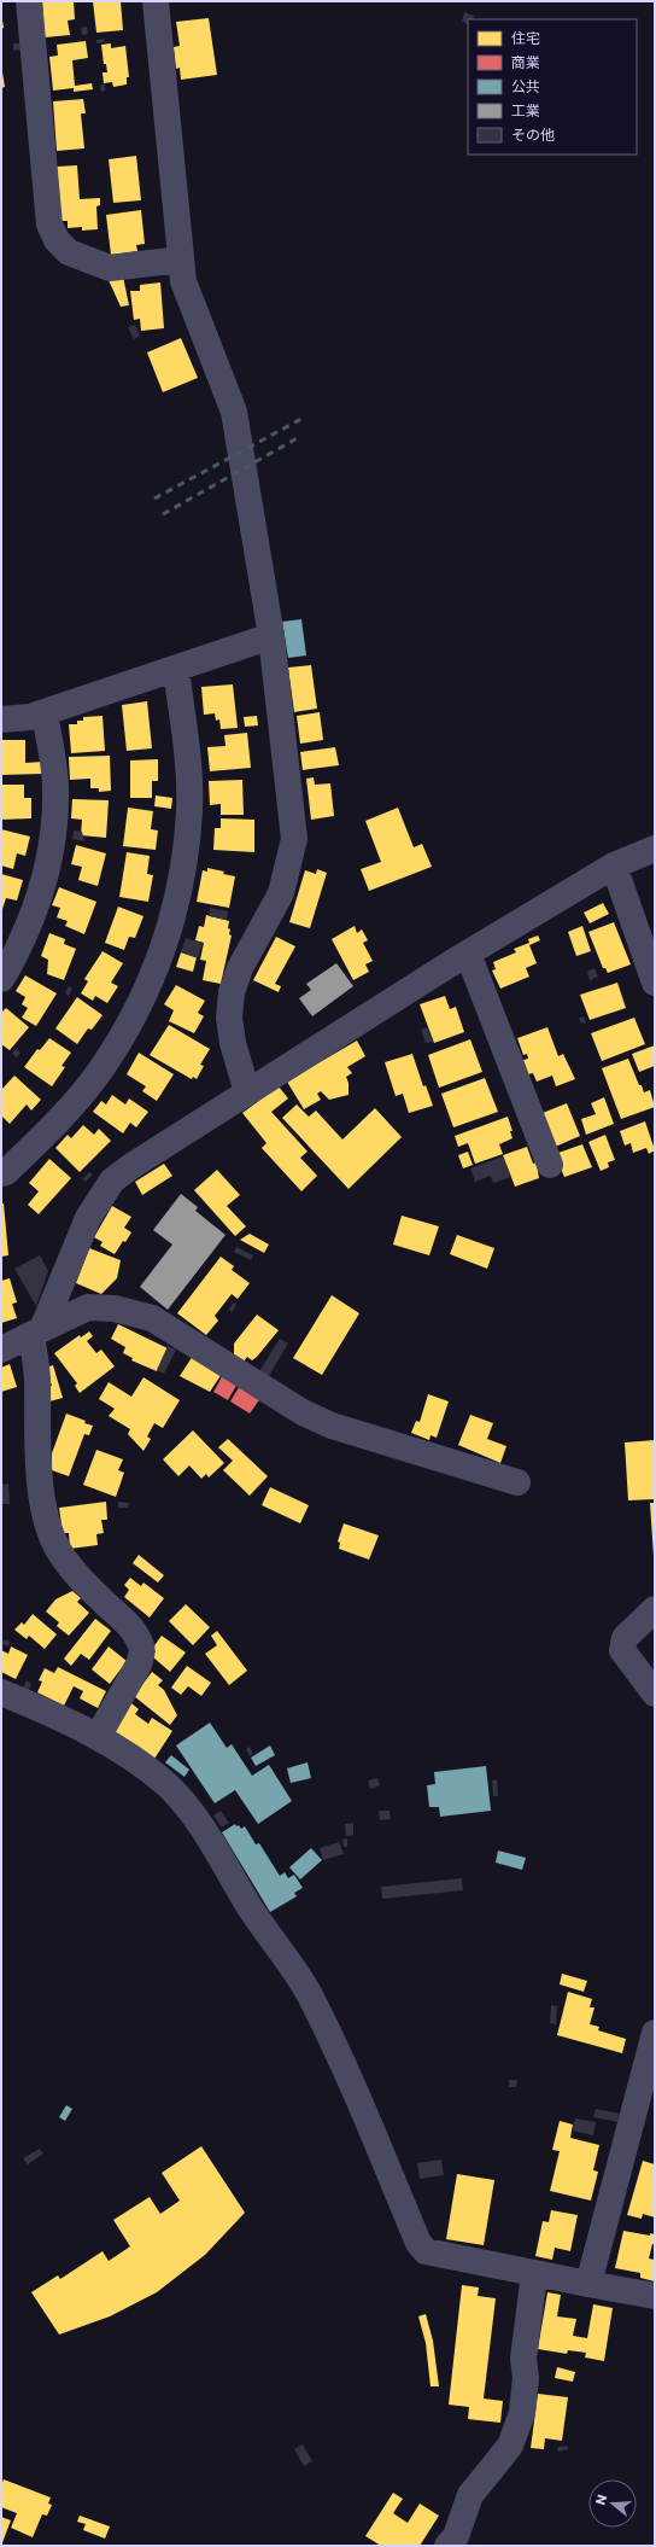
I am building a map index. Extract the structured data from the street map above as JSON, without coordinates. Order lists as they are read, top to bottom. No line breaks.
{"legend":["住宅","商業","公共","工業","その他"],"north":"left"}
